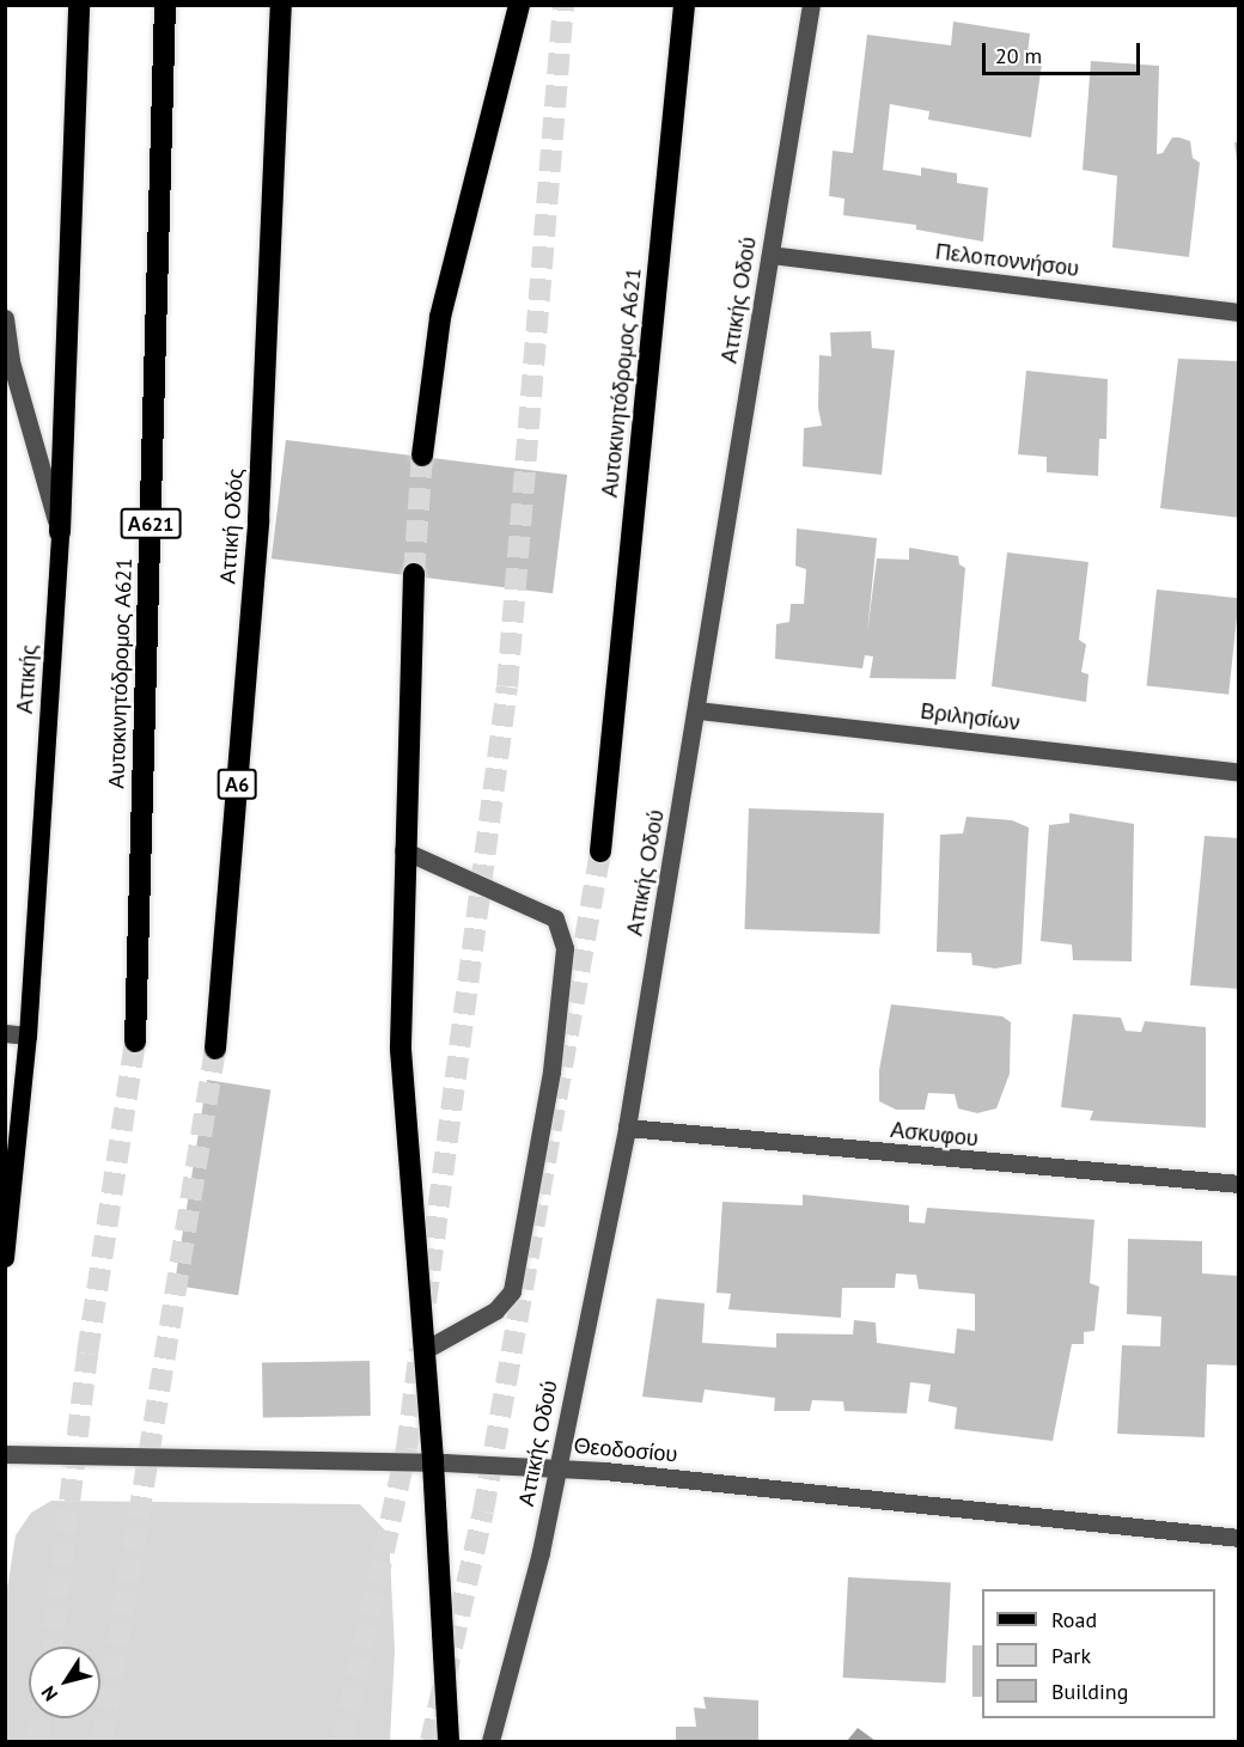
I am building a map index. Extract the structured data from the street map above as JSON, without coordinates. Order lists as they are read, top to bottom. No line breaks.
{"streets":{"highway":["Αυτοκινητόδρομος Α621","Α621","Αττική Οδός","Α6"],"main road":["Αττικής"],"street":["Πελοποννήσου","Αττικής Οδού","Βριλησίων","Ασκυφου","Θεοδοσίου"]},"crossings":[["Πελοποννήσου","Αττικής Οδού"],["Αττικής Οδού","Βριλησίων"],["Αττικής Οδού","Ασκυφου"],["Αττικής Οδού","Θεοδοσίου"]],"legend":["Road","Park","Building"],"scale_bar":"20 m","north":"bottom left"}
